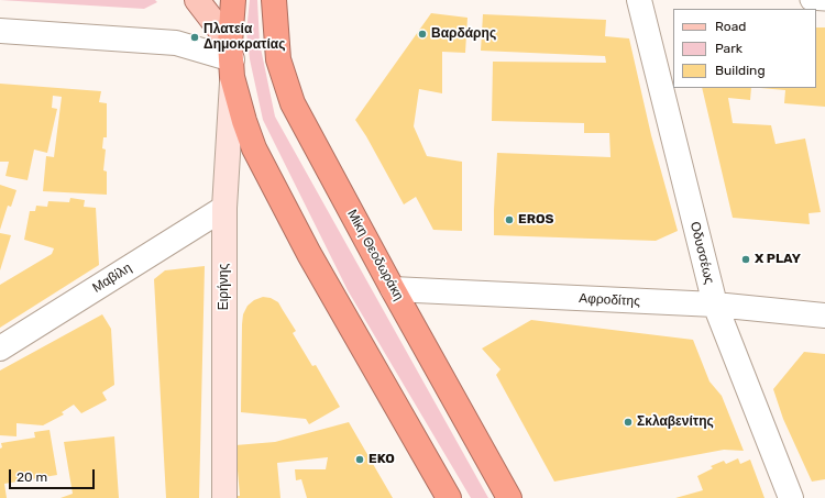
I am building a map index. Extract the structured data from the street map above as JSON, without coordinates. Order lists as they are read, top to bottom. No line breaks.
{"streets":{"highway":["Μίκη Θεοδωράκη"],"street":["Οδυσσέως","Μαβίλη","Ειρήνης","Αφροδίτης"]},"crossings":[["Οδυσσέως","Αφροδίτης"],["Μίκη Θεοδωράκη","Αφροδίτης"],["Μαβίλη","Ειρήνης"]],"places":["Βαρδάρης","Πλατεία Δημοκρατίας","EROS","X PLAY","Σκλαβενίτης","EKO"],"legend":["Road","Park","Building"],"scale_bar":"20 m"}
